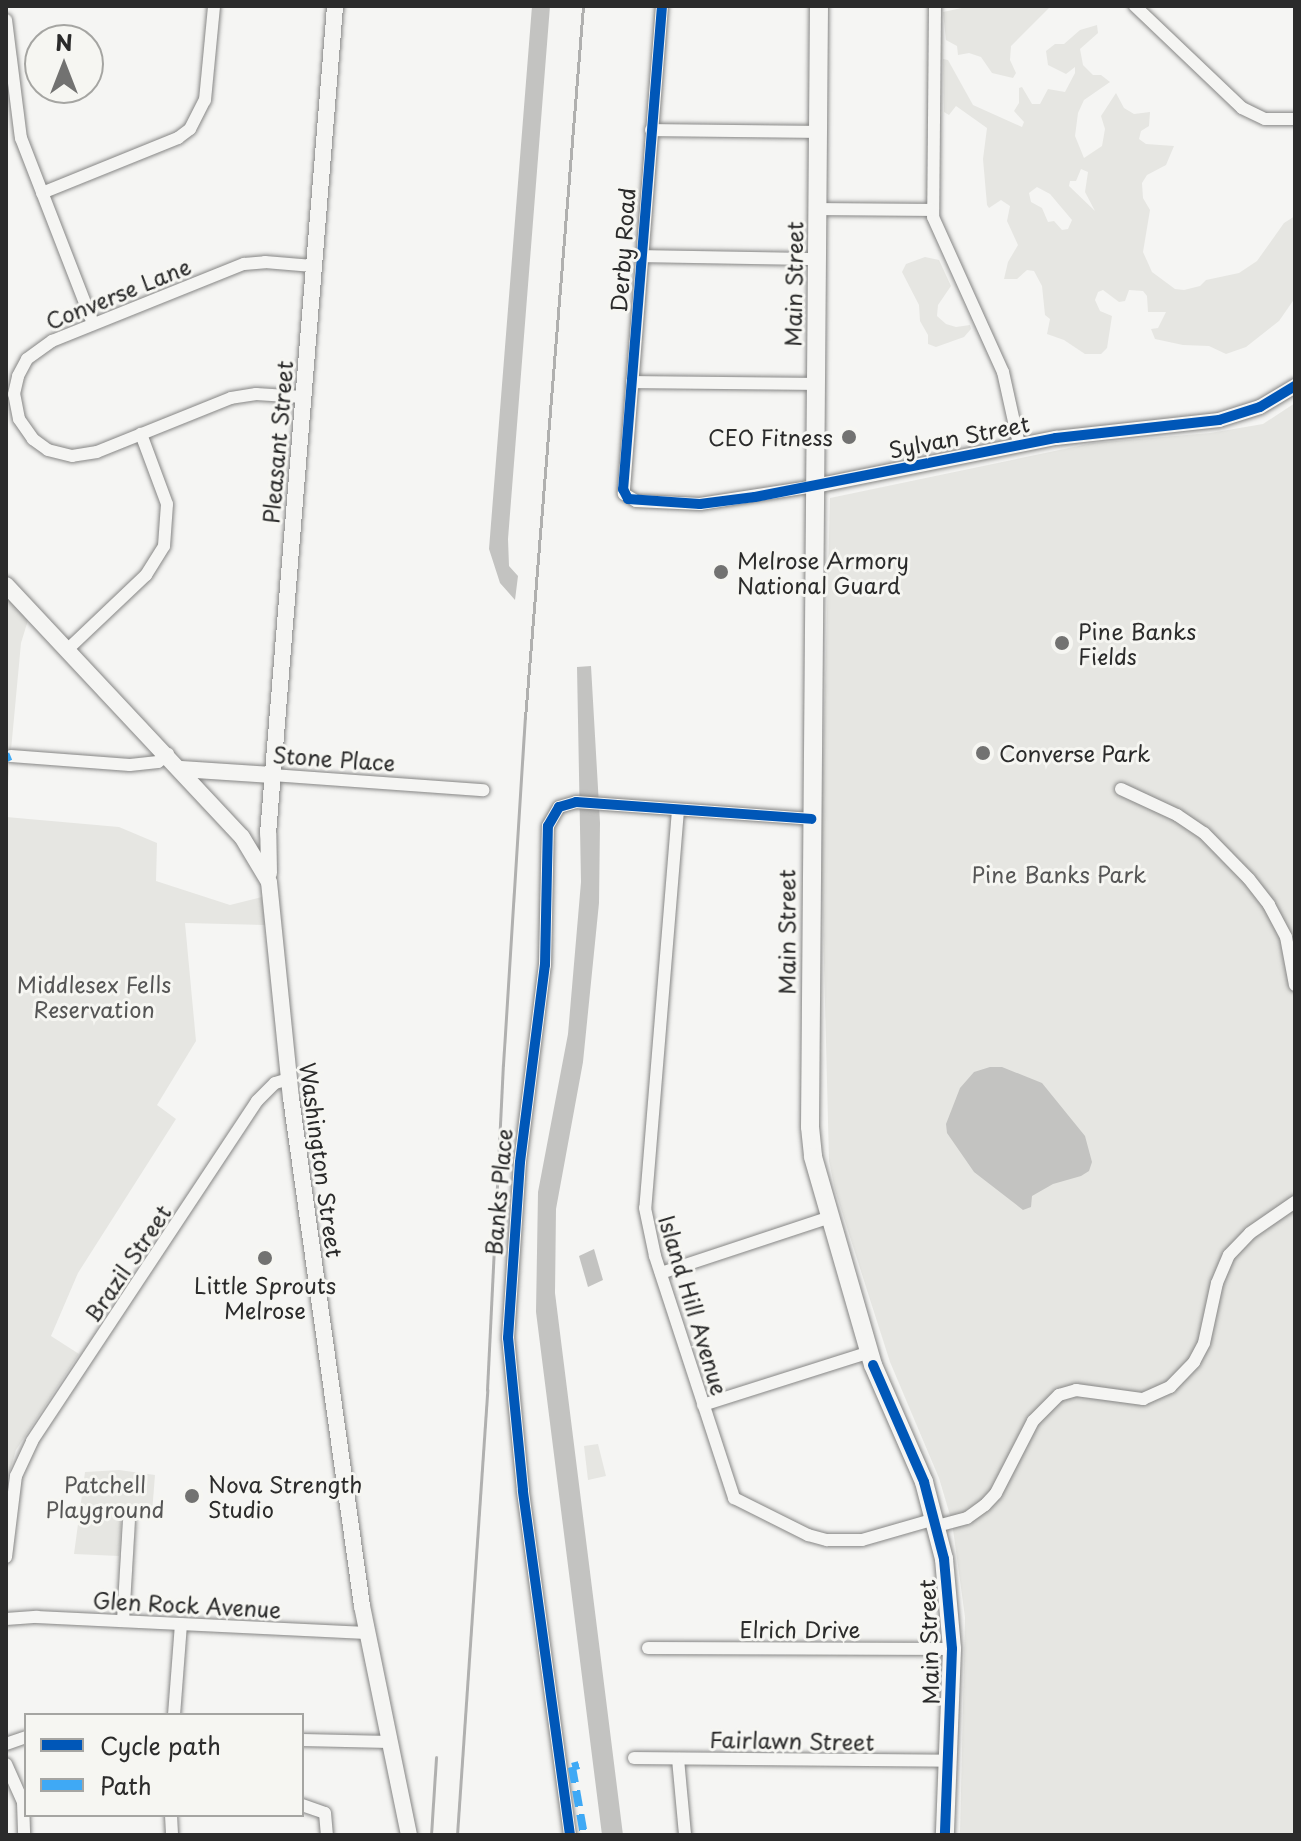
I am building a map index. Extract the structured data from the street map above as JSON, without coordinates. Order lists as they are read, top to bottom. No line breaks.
{"streets":{"main road":["Main Street","Pleasant Street","Stone Place","Washington Street"],"street":["Derby Road","Converse Lane","Sylvan Street","Banks Place","Brazil Street","Island Hill Avenue","Glen Rock Avenue","Elrich Drive","Fairlawn Street"]},"crossings":[["Derby Road","Sylvan Street"],["Main Street","Sylvan Street"],["Main Street","Banks Place"],["Main Street","Island Hill Avenue"],["Main Street","Elrich Drive"],["Main Street","Fairlawn Street"],["Converse Lane","Pleasant Street"],["Pleasant Street","Stone Place"],["Pleasant Street","Washington Street"],["Stone Place","Washington Street"],["Washington Street","Brazil Street"],["Washington Street","Glen Rock Avenue"],["Banks Place","Island Hill Avenue"]],"parks":["Pine Banks Park","Middlesex Fells Reservation","Patchell Playground"],"places":["CEO Fitness","Melrose Armory National Guard","Pine Banks Fields","Converse Park","Little Sprouts Melrose","Nova Strength Studio"],"legend":["Cycle path","Path"],"north":"top"}
